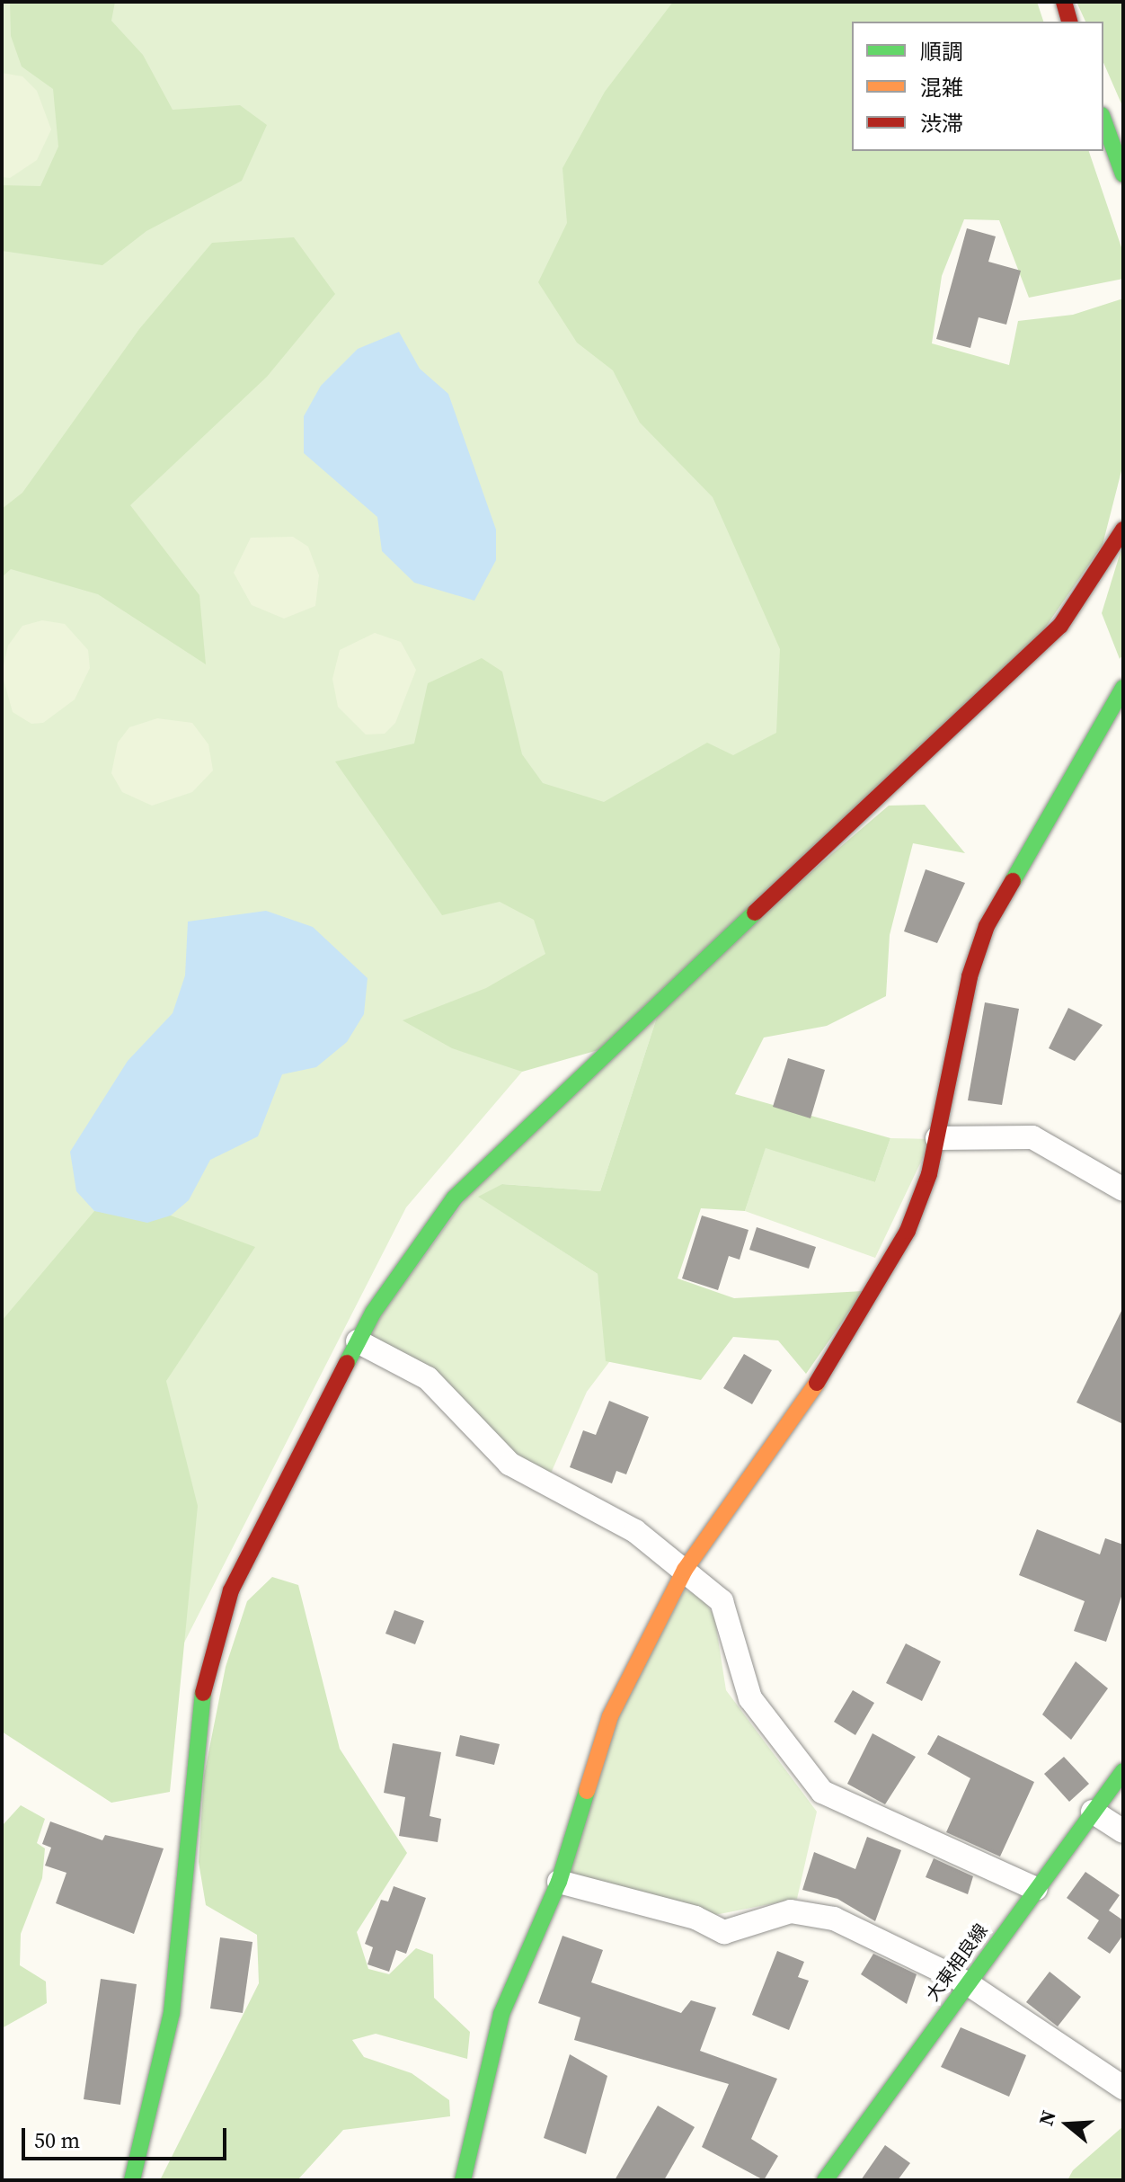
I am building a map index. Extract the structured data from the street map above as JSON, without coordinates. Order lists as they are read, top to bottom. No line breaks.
{"streets":{"street":["大東相良線"]},"legend":["順調","混雑","渋滞"],"scale_bar":"50 m","north":"left"}
